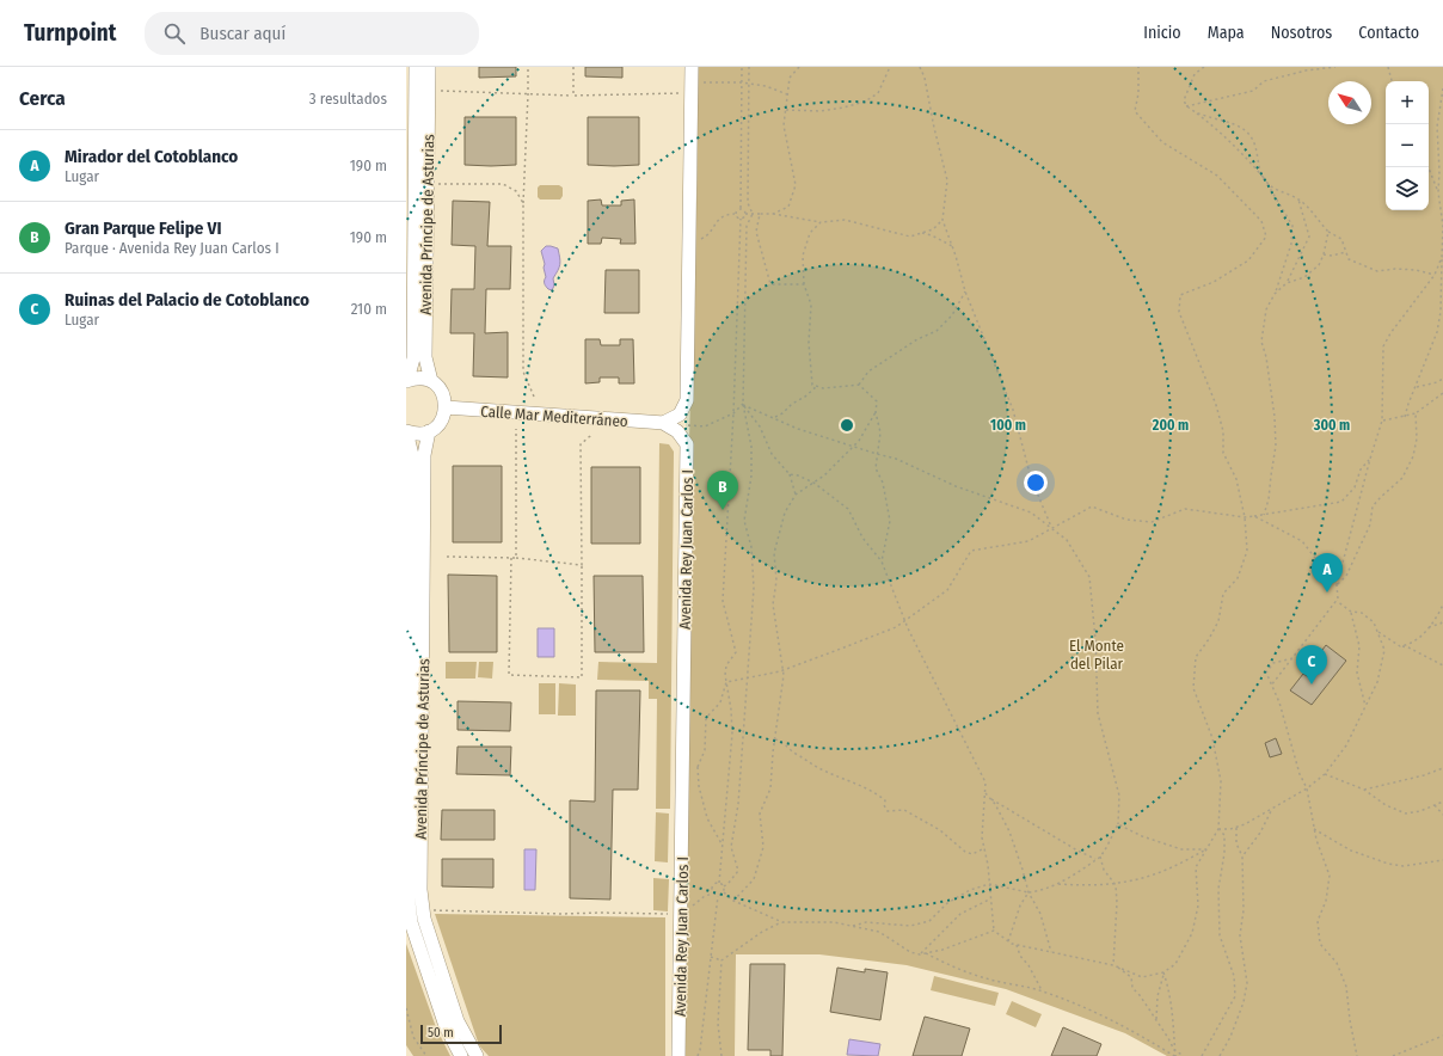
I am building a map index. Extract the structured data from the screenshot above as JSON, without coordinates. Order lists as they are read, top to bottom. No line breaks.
{"streets":{"street":["Avenida Príncipe de Asturias","Calle Mar Mediterráneo","Avenida Rey Juan Carlos I"]},"crossings":[["Calle Mar Mediterráneo","Avenida Rey Juan Carlos I"]],"parks":["El Monte del Pilar"],"scale_bar":"50 m","north":"top left","page":{"header":"Turnpoint","search":"Buscar aquí","nav":["Inicio","Mapa","Nosotros","Contacto"],"heading":["Cerca","3 resultados"],"map_buttons":["+","−"],"list":[{"mark":"A","name":"Mirador del Cotoblanco","note":"Lugar","value":"190 m"},{"mark":"B","name":"Gran Parque Felipe VI","note":"Parque · Avenida Rey Juan Carlos I","value":"190 m"},{"mark":"C","name":"Ruinas del Palacio de Cotoblanco","note":"Lugar","value":"210 m"}],"pins":["B","A","C"],"scale":"50 m"},"rings":["100 m","200 m","300 m"]}
